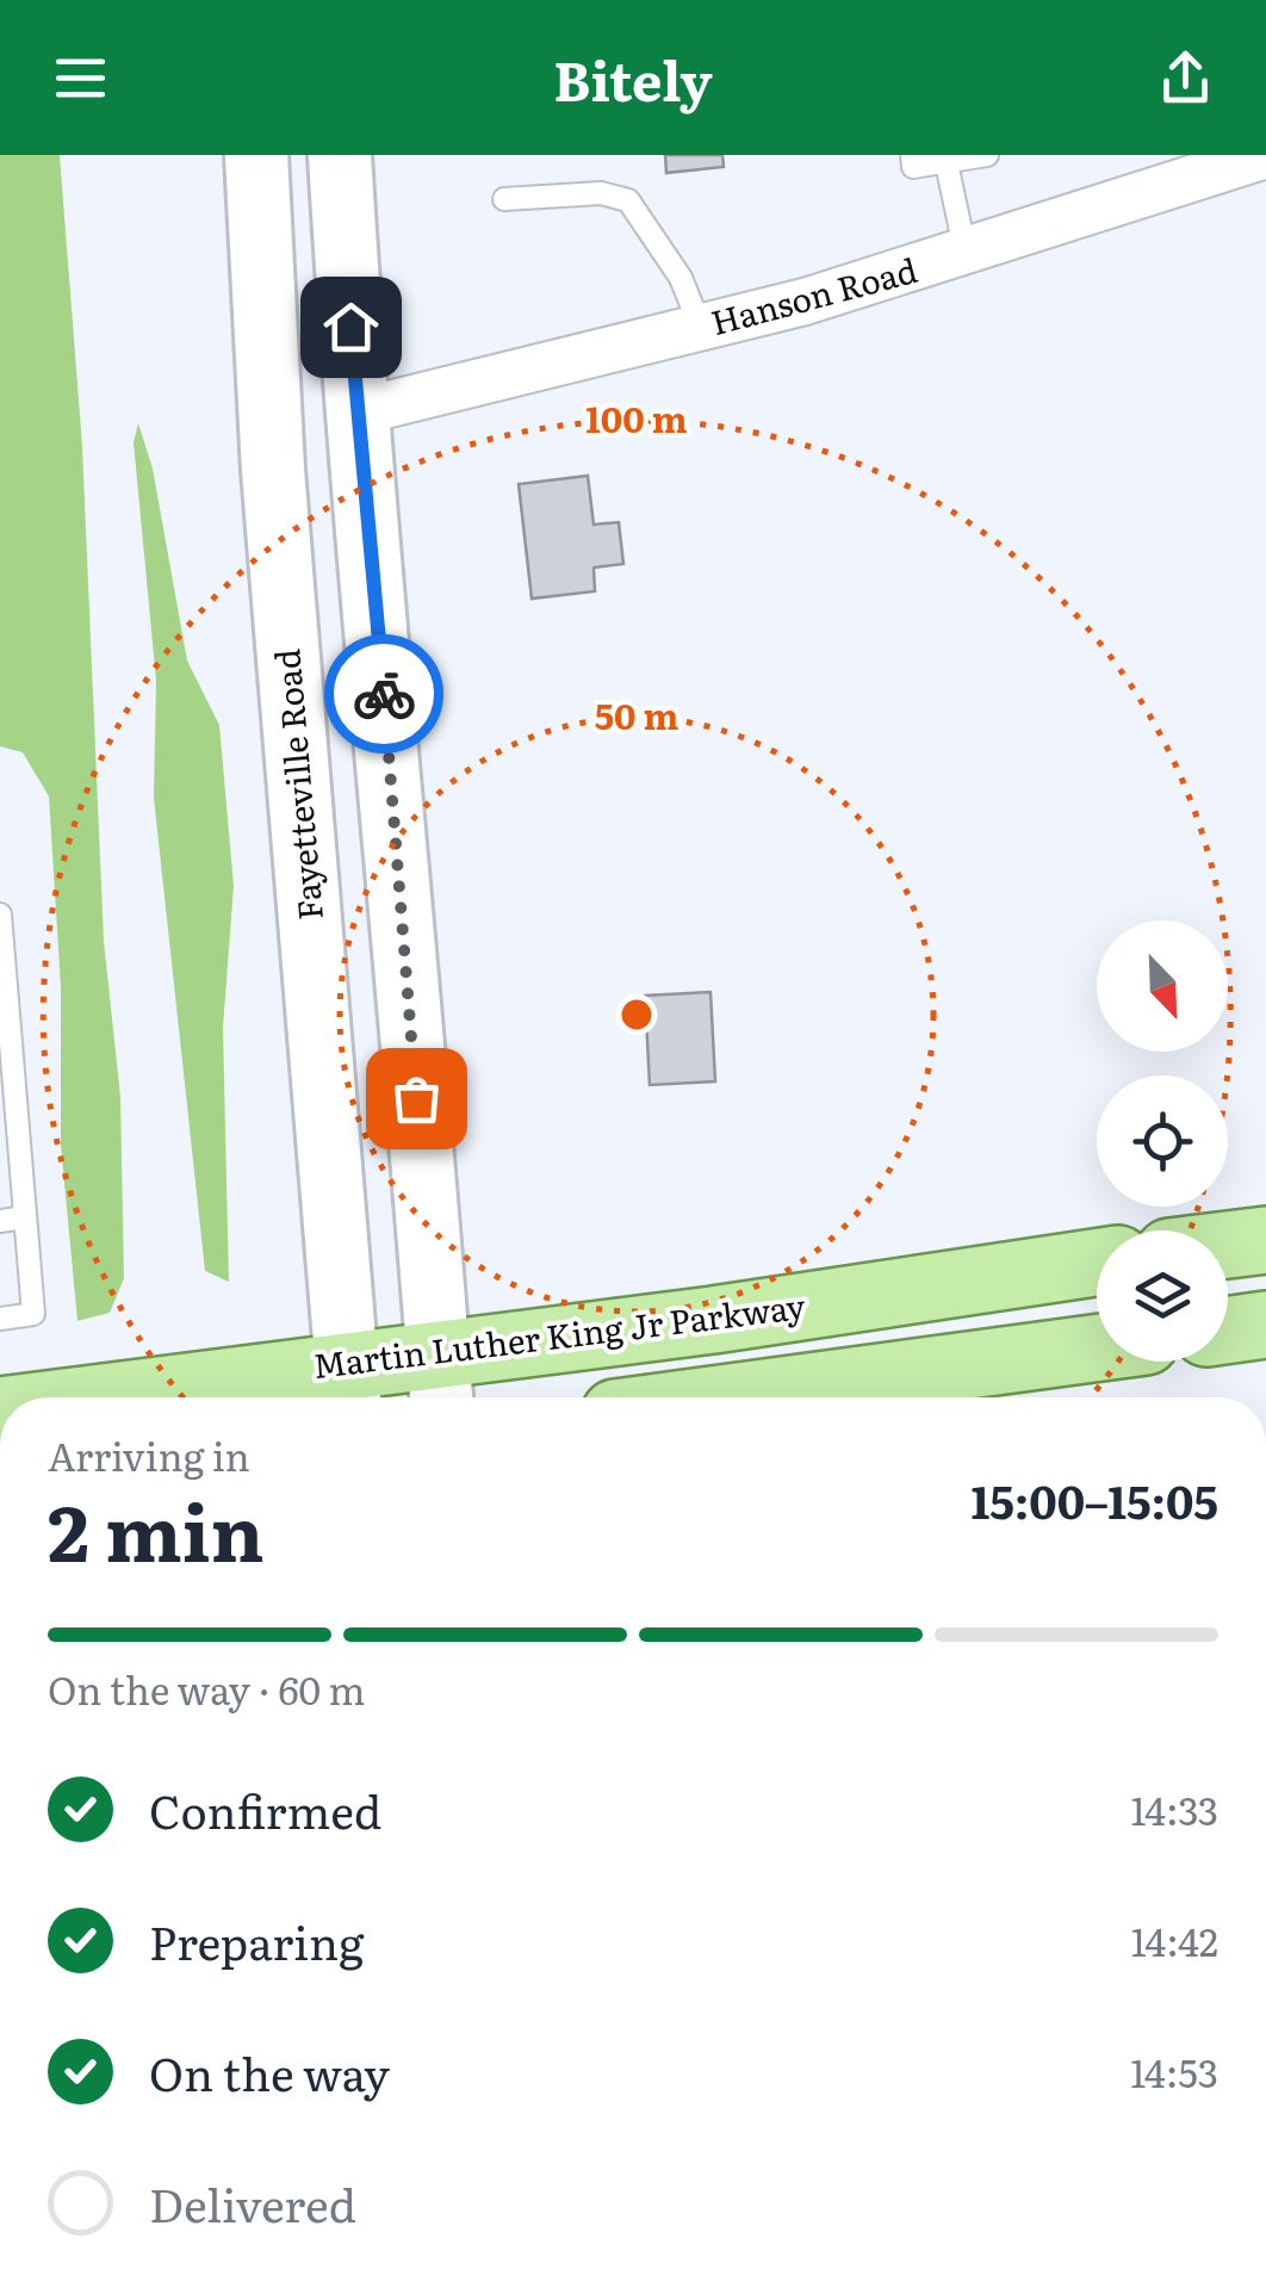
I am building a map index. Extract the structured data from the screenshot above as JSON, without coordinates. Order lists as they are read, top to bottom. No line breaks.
{"streets":{"main road":["Fayetteville Road","Martin Luther King Jr Parkway"],"street":["Hanson Road"]},"crossings":[["Fayetteville Road","Martin Luther King Jr Parkway"]],"north":"bottom right","page":{"header":"Bitely","heading":["2 min","Arriving in","15:00–15:05"],"bar":"On the way · 60 m","list":[["Confirmed","14:33"],["Preparing","14:42"],["On the way","14:53"],"Delivered"]},"rings":["100 m","50 m"]}
